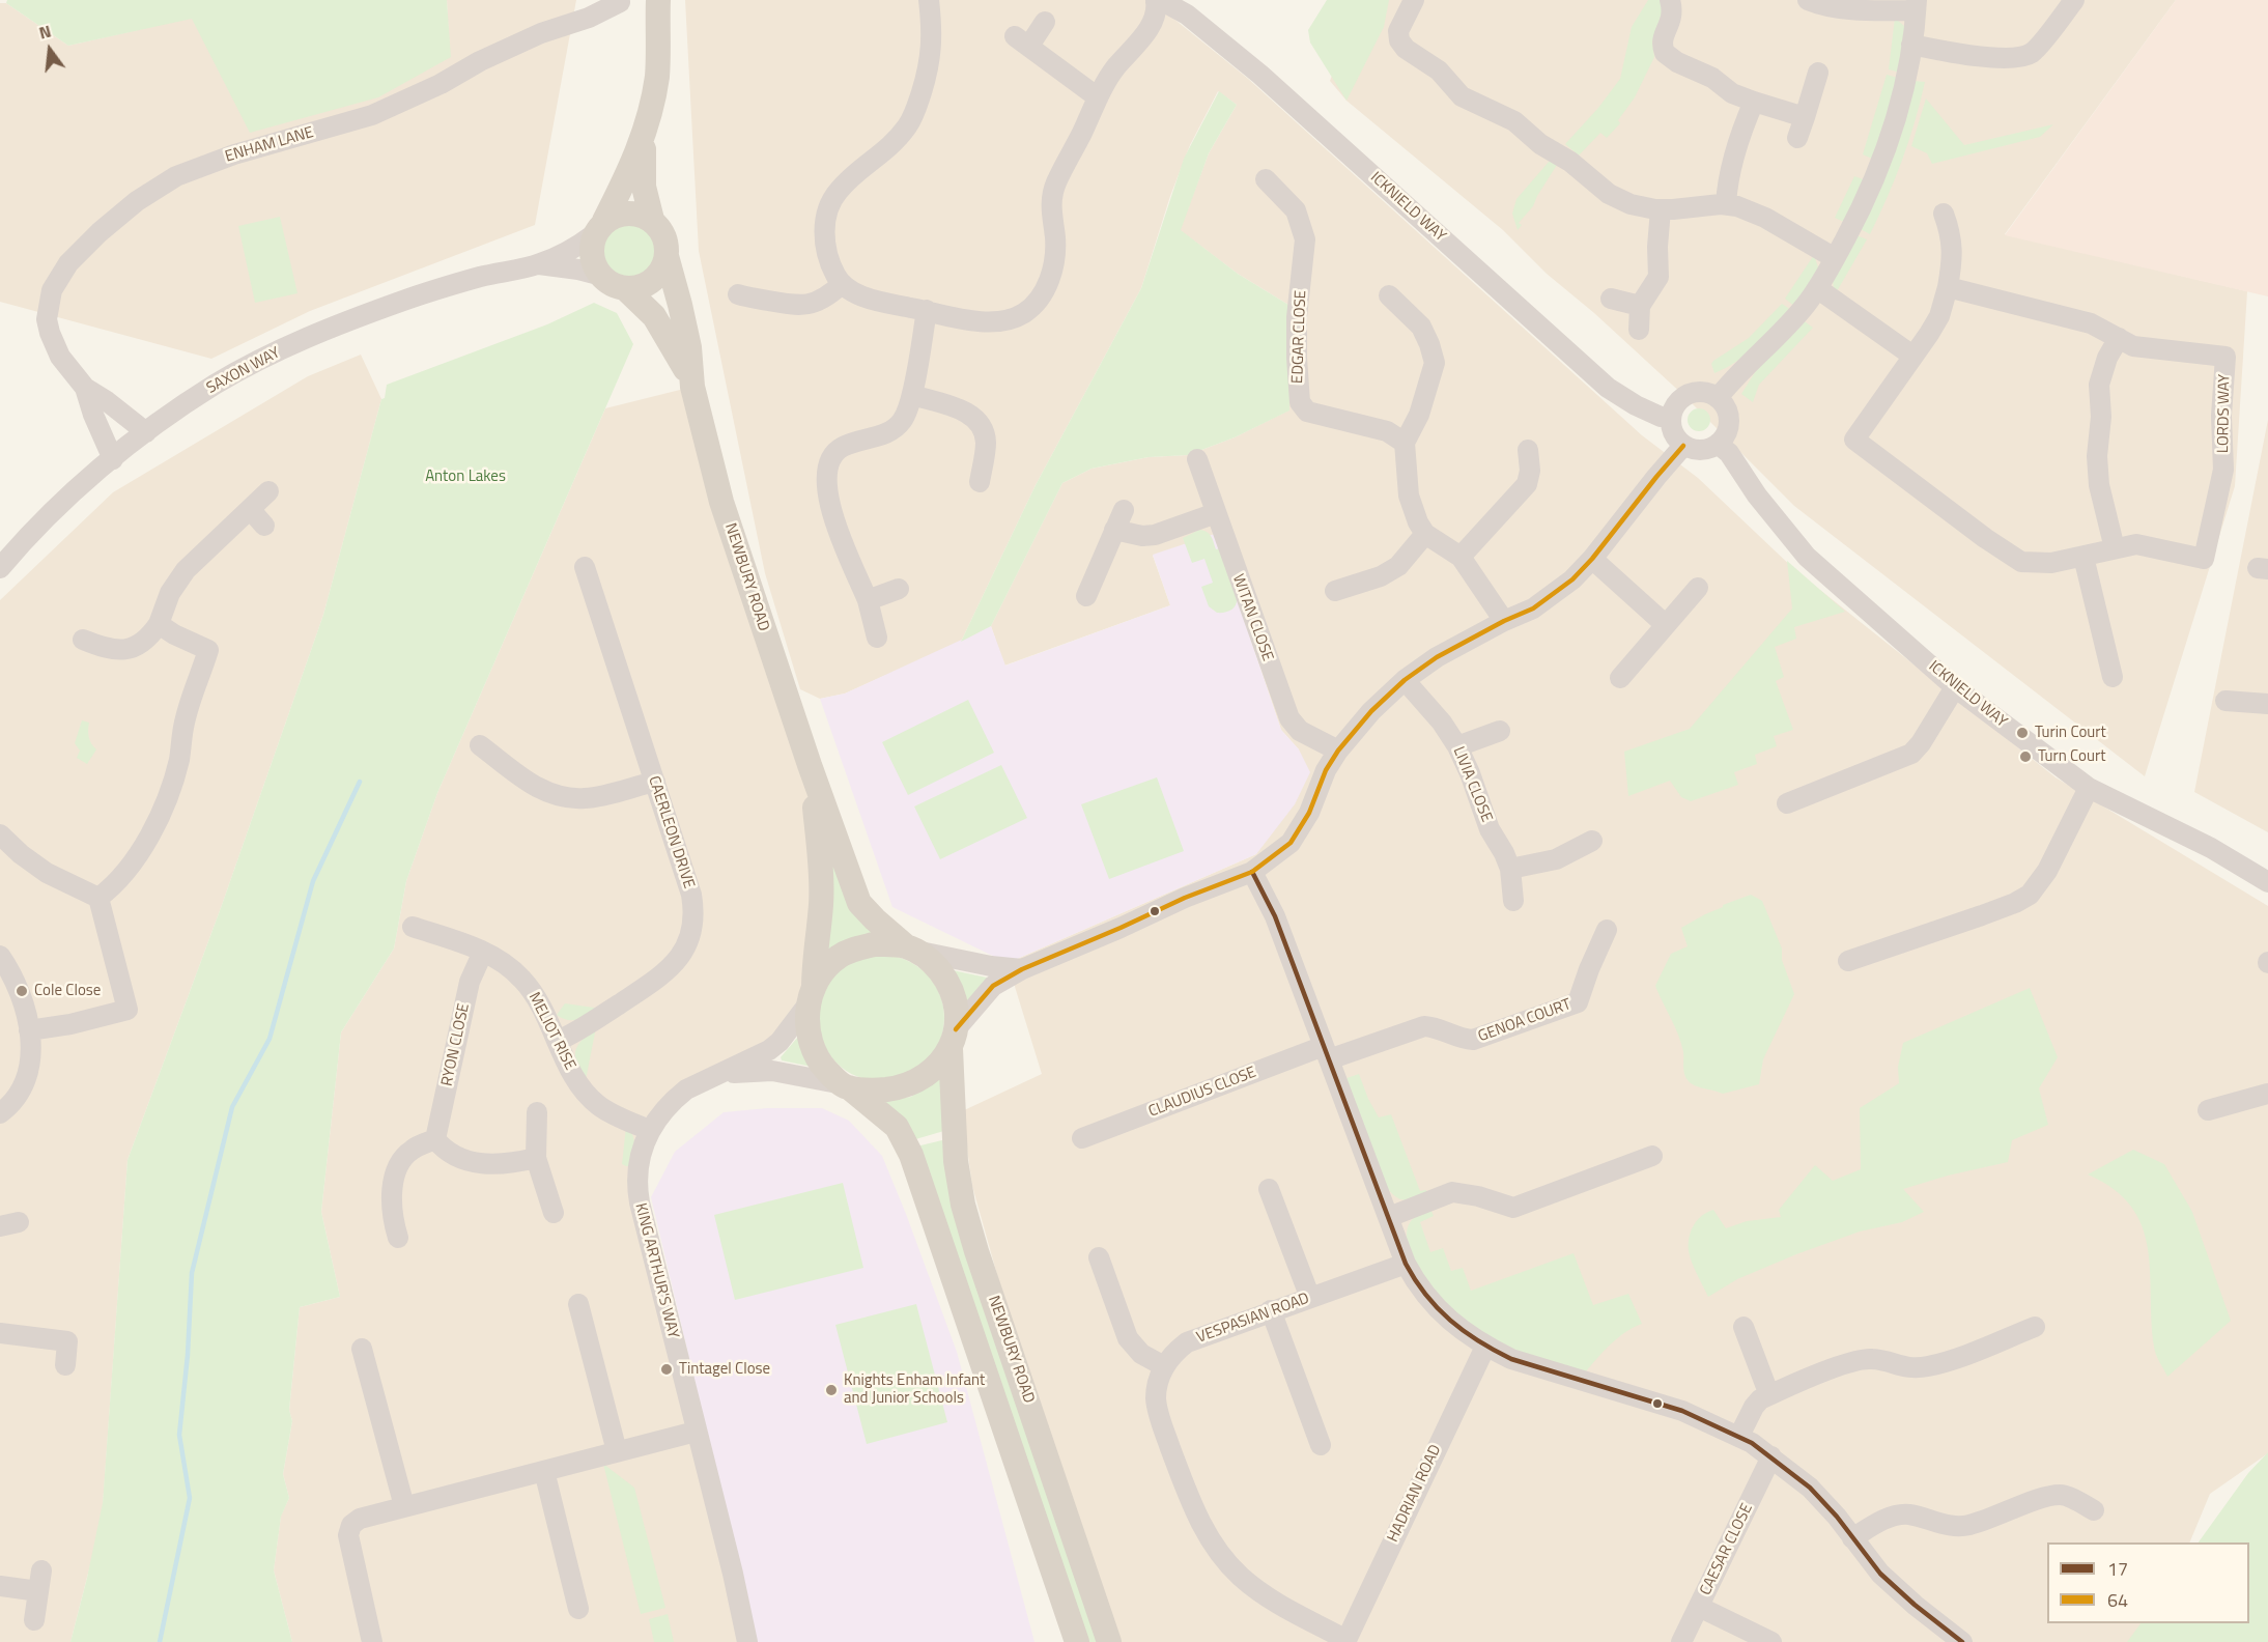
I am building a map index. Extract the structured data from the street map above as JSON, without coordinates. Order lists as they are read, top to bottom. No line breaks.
{"streets":{"main road":["NEWBURY ROAD"],"street":["ENHAM LANE","ICKNIELD WAY","EDGAR CLOSE","SAXON WAY","LORDS WAY","WITAN CLOSE","LIVIA CLOSE","CAERLEON DRIVE","GENOA COURT","MELIOT RISE","RYON CLOSE","CLAUDIUS CLOSE","KING ARTHUR'S WAY","VESPASIAN ROAD","HADRIAN ROAD","CAESAR CLOSE"]},"crossings":[["ENHAM LANE","SAXON WAY"],["SAXON WAY","NEWBURY ROAD"],["NEWBURY ROAD","KING ARTHUR'S WAY"],["CAERLEON DRIVE","MELIOT RISE"],["GENOA COURT","CLAUDIUS CLOSE"],["MELIOT RISE","RYON CLOSE"],["MELIOT RISE","KING ARTHUR'S WAY"],["VESPASIAN ROAD","HADRIAN ROAD"]],"parks":["Anton Lakes"],"places":["Turin Court","Turn Court","Cole Close","Tintagel Close","Knights Enham Infant and Junior Schools"],"lines":["transit line 64","transit line 17"],"legend":["17","64"],"north":"top"}
